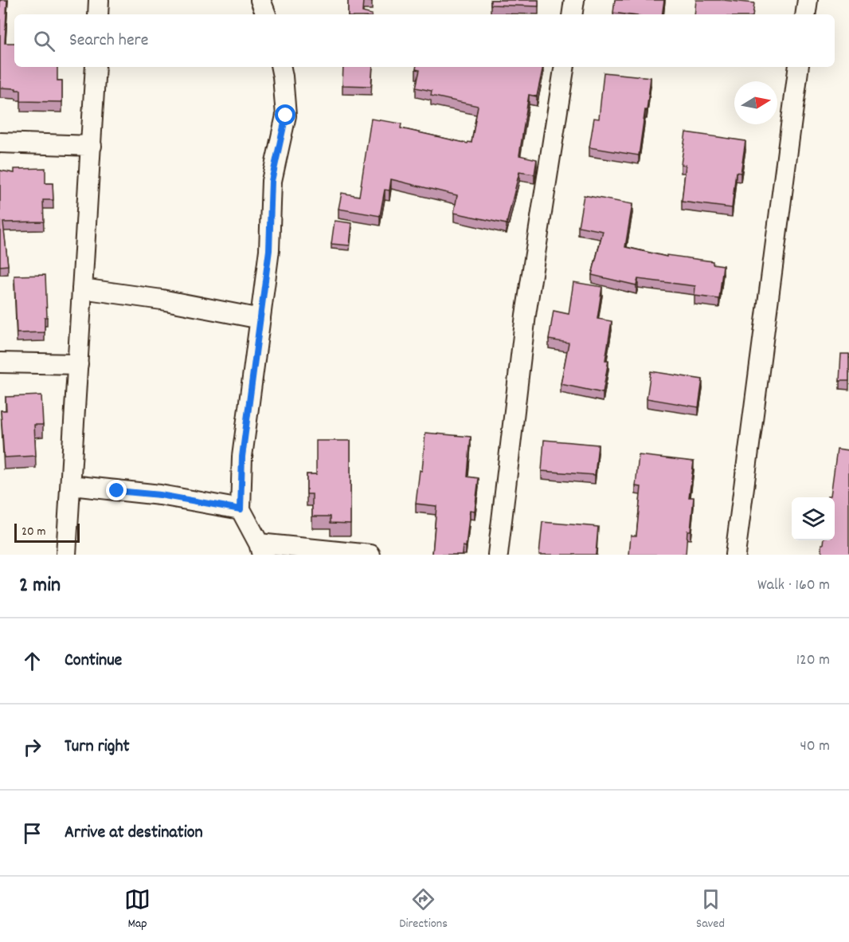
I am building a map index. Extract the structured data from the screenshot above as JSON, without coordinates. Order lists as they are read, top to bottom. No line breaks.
{"scale_bar":"20 m","north":"right","page":{"search":"Search here","scale":"20 m","heading":["2 min","Walk · 160 m"],"list":[["Continue","120 m"],["Turn right","40 m"],"Arrive at destination"],"nav":["Map","Directions","Saved"]}}
